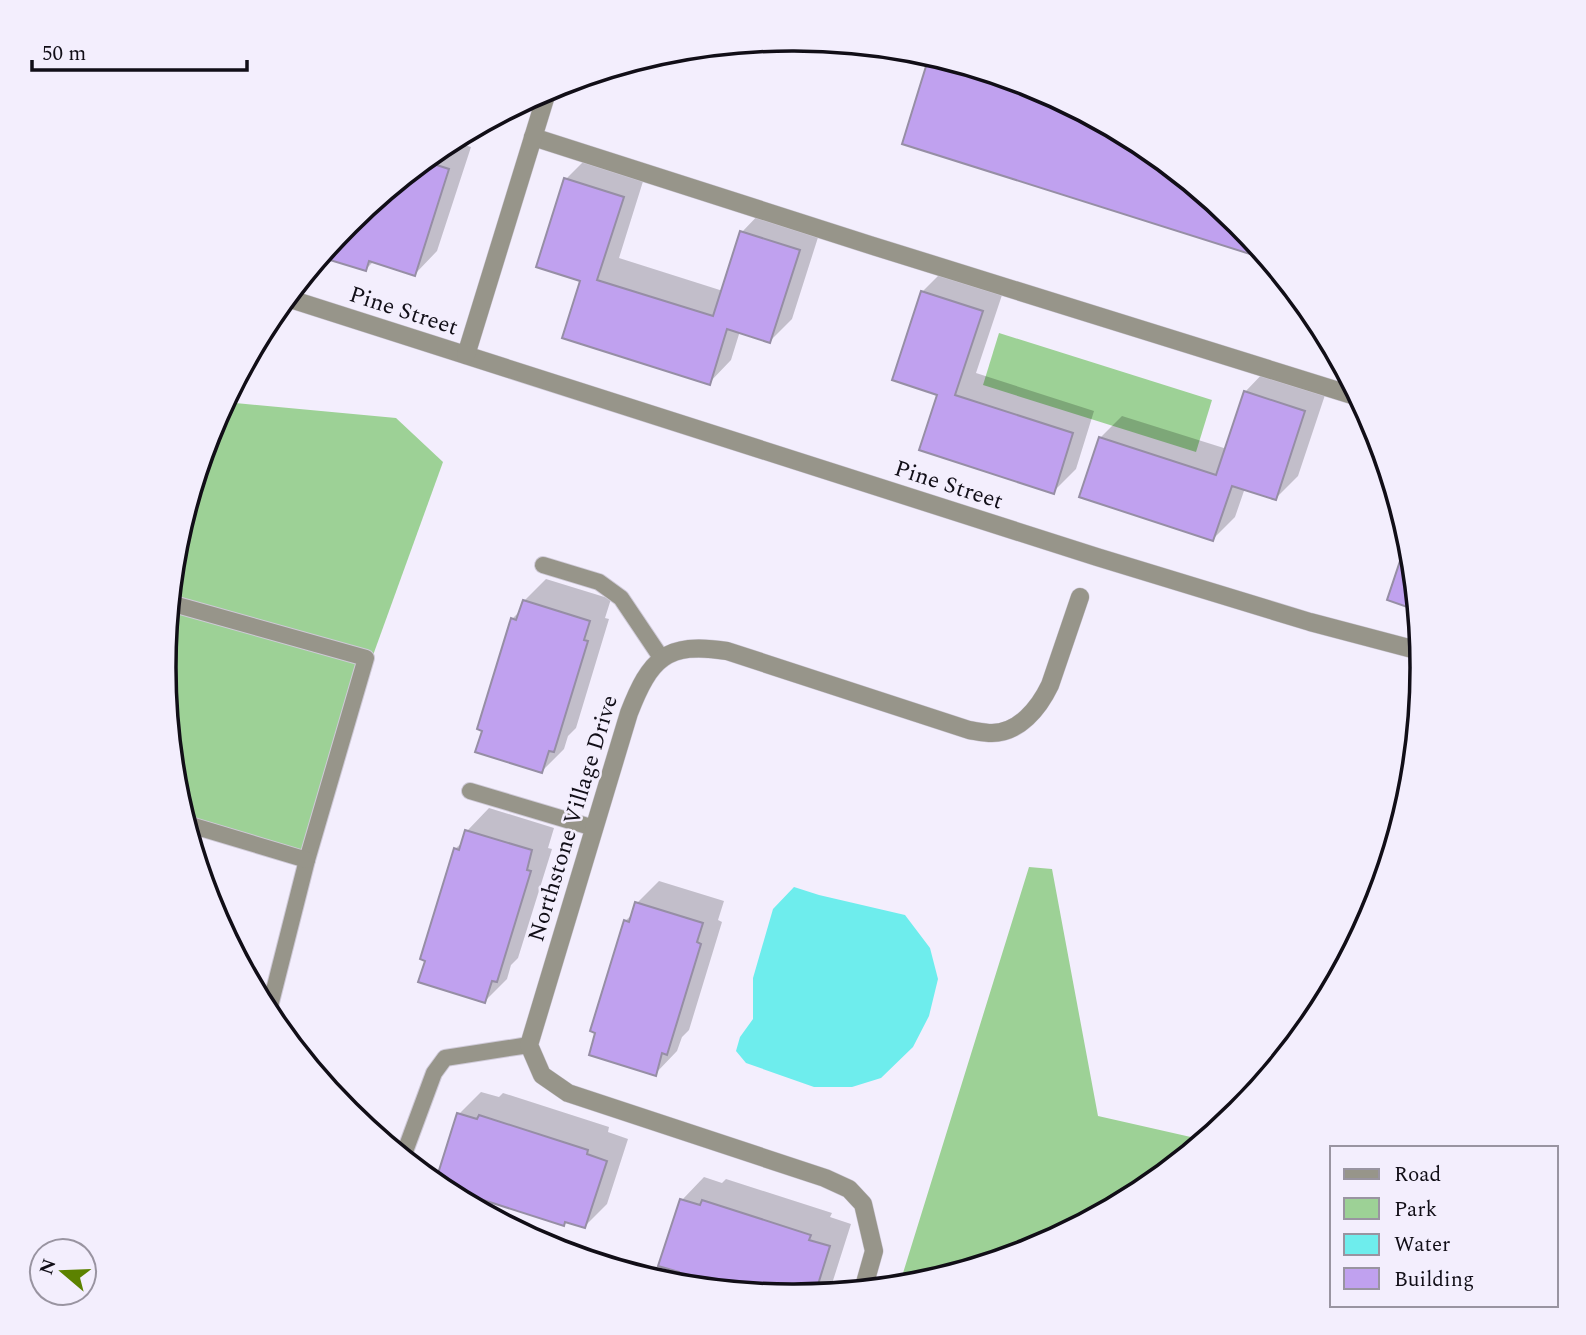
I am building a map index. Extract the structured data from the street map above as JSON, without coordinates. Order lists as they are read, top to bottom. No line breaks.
{"streets":{"street":["Pine Street","Northstone Village Drive"]},"legend":["Road","Park","Water","Building"],"scale_bar":"50 m","north":"left"}
